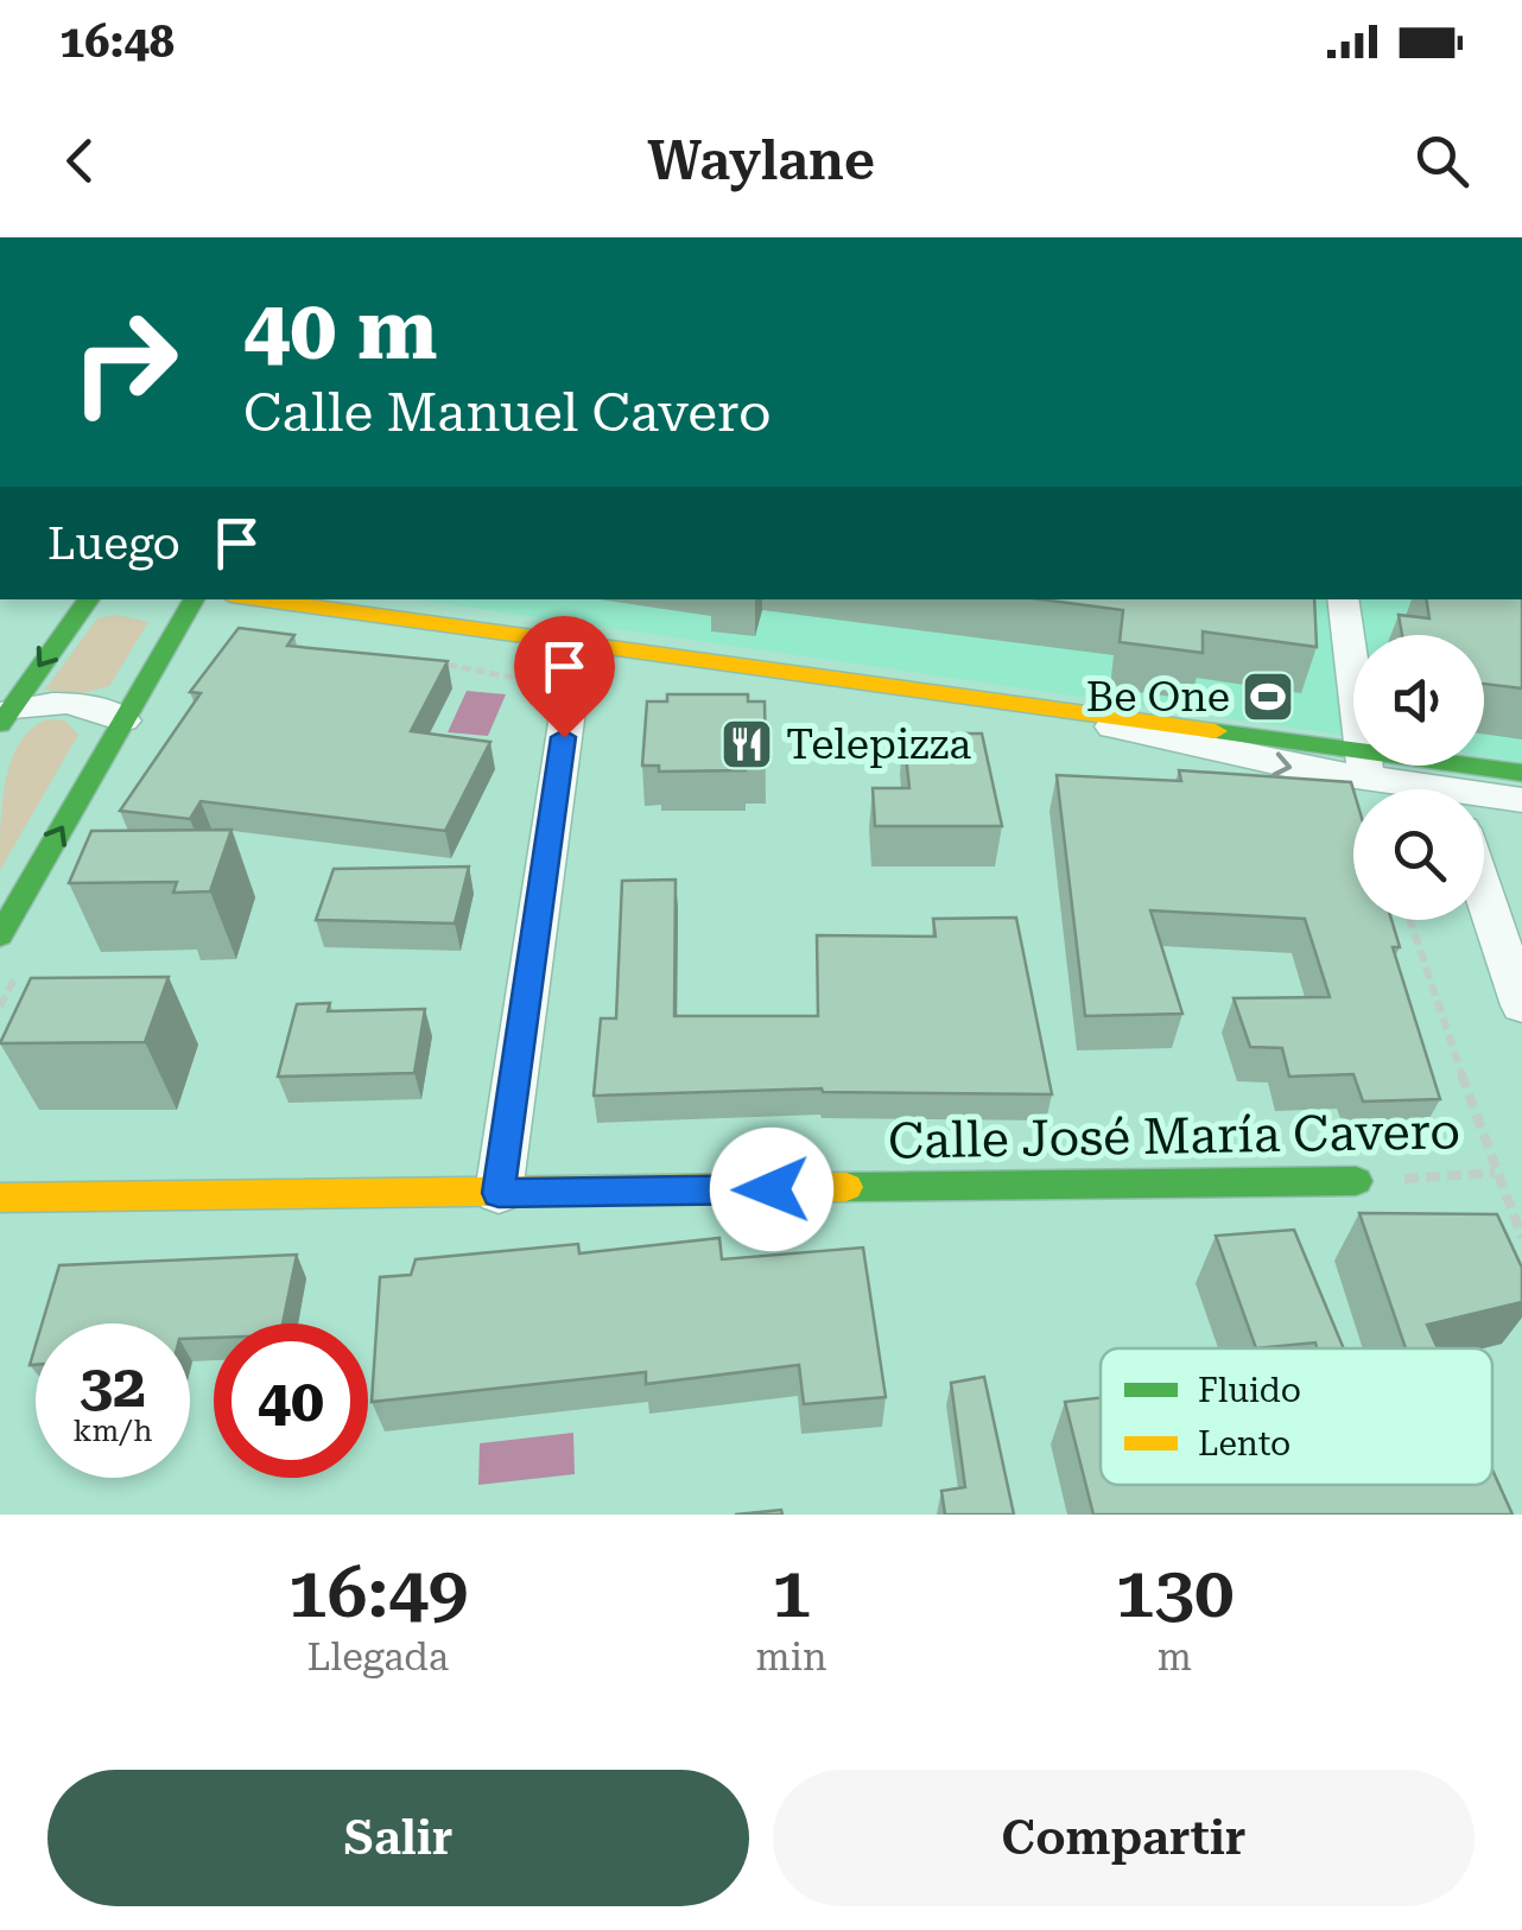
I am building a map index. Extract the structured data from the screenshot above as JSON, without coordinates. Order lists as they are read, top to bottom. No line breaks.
{"streets":{"street":["Calle José María Cavero"]},"places":{"sports":["Be One"],"restaurant":["Telepizza"]},"legend":["Fluido","Lento"],"page":{"status":"16:48","header":"Waylane","turn":["40 m","Calle Manuel Cavero"],"then":"Luego","speed":"32 km/h","limit":"40","eta":["16:49","Llegada","1","min","130","m"],"buttons":["Salir","Compartir"]}}
